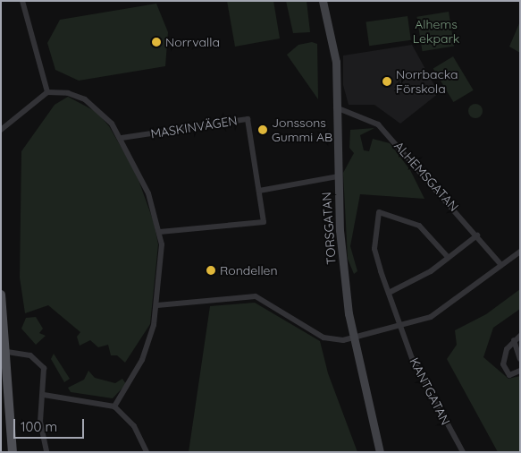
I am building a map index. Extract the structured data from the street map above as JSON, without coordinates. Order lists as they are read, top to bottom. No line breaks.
{"streets":{"main road":["TORSGATAN"],"street":["MASKINVÄGEN","ALHEMSGATAN","KANTGATAN"]},"crossings":[["ALHEMSGATAN","TORSGATAN"]],"parks":["Alhems Lekpark"],"places":["Norrvalla","Norrbacka Förskola","Jonssons Gummi AB","Rondellen"],"scale_bar":"100 m"}
